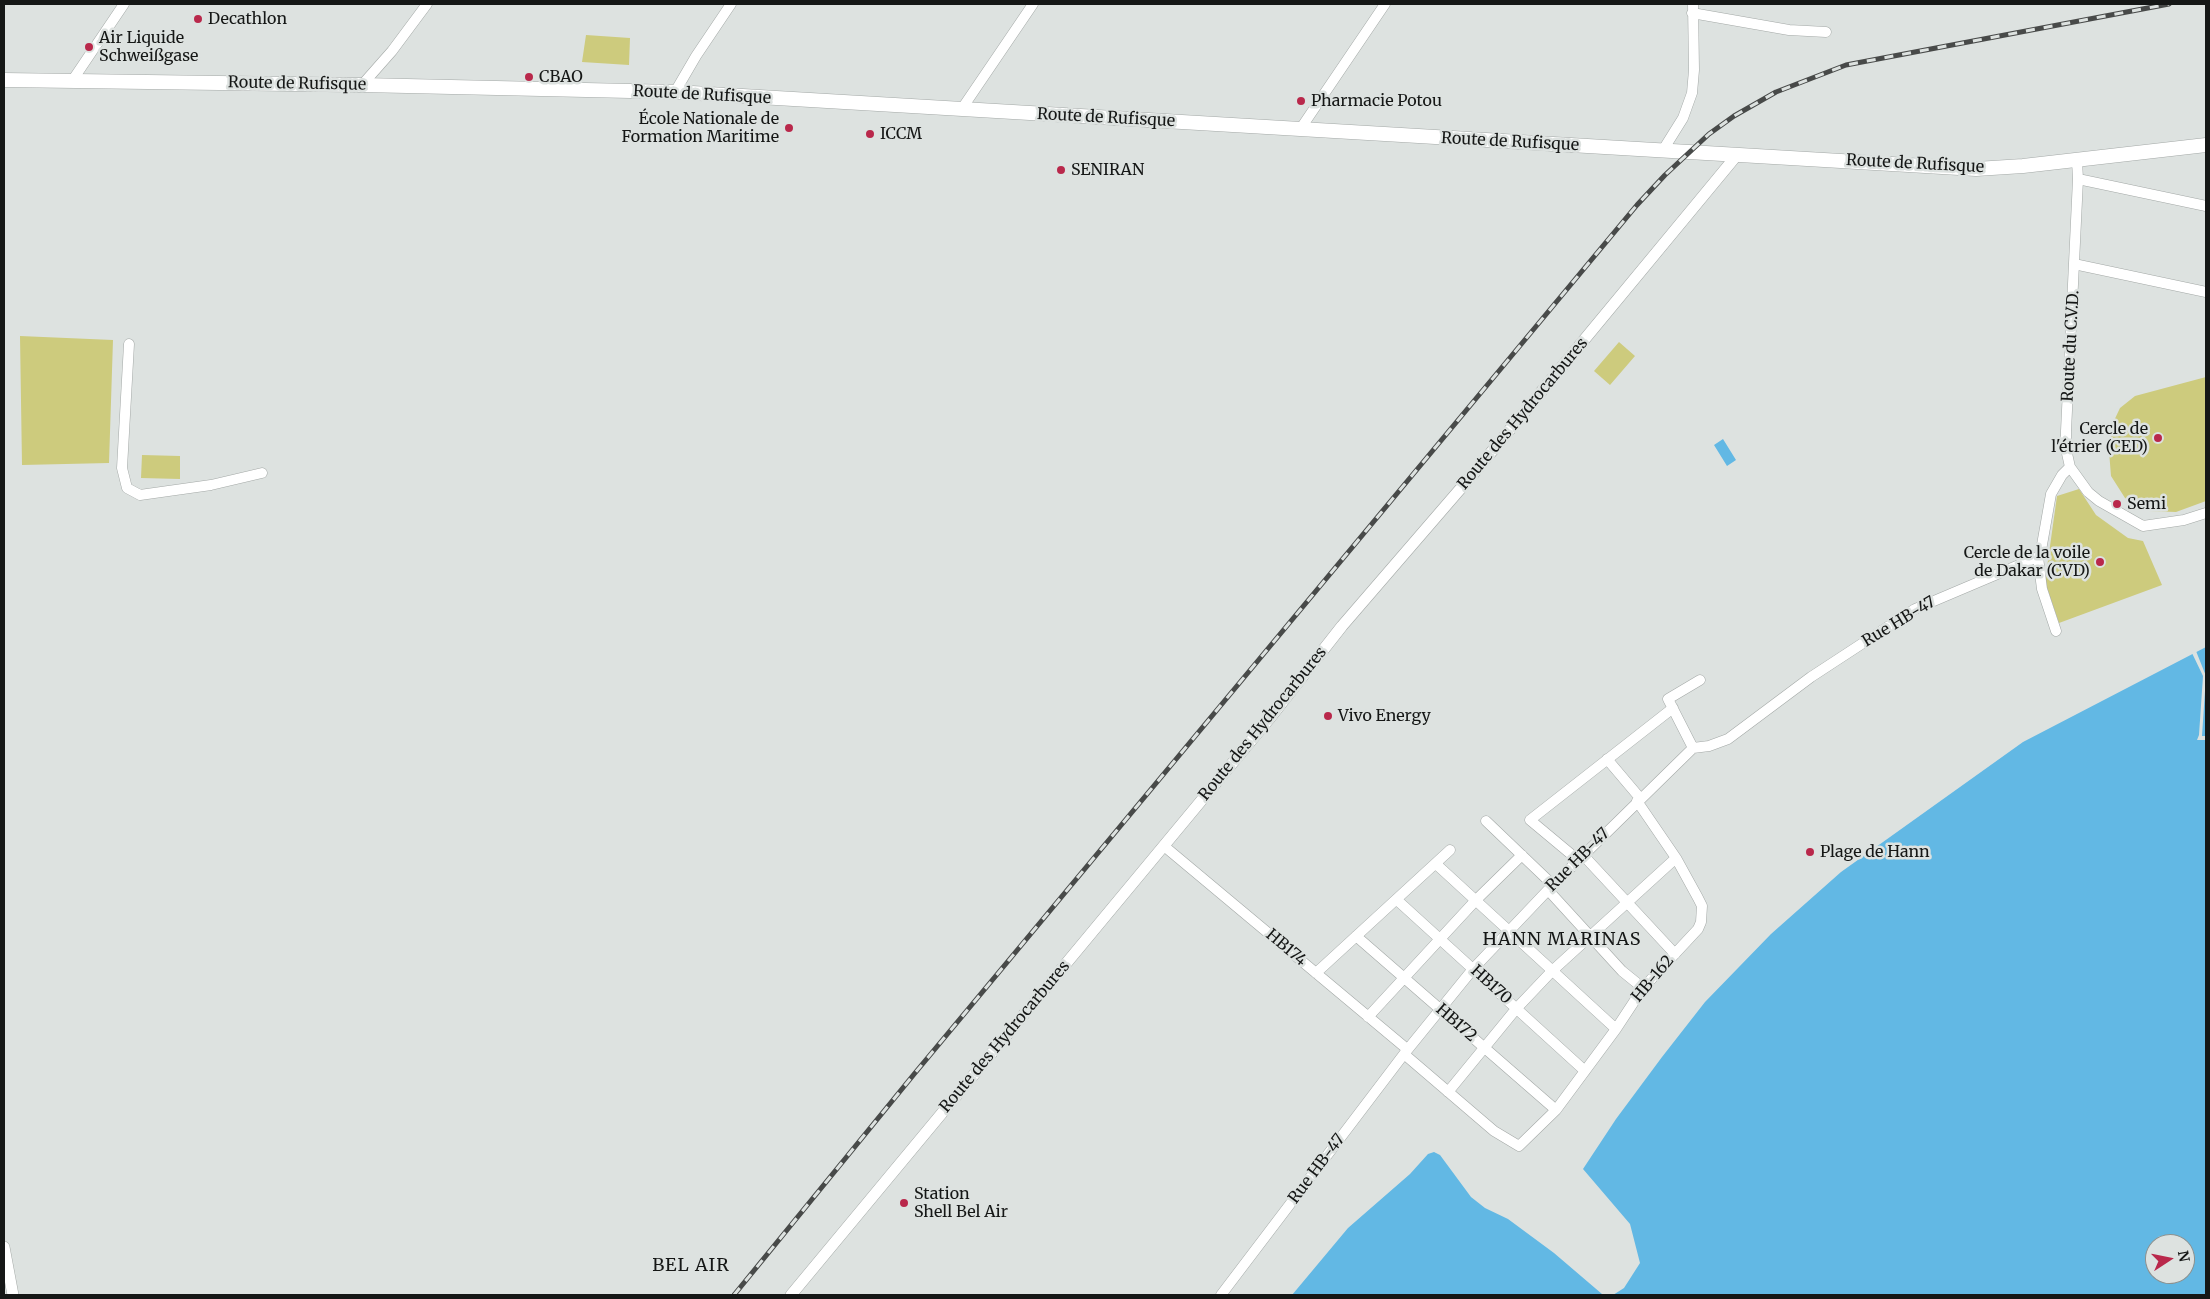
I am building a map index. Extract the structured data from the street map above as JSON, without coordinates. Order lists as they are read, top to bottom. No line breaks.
{"streets":{"main road":["Route de Rufisque"],"street":["Route du C.V.D.","Route des Hydrocarbures","Rue HB-47","HB174","HB-162","HB170","HB172"]},"crossings":[["Route de Rufisque","Route du C.V.D."],["Route de Rufisque","Route des Hydrocarbures"],["Route des Hydrocarbures","HB174"],["Rue HB-47","HB174"],["Rue HB-47","HB-162"],["Rue HB-47","HB170"],["Rue HB-47","HB172"],["HB174","HB-162"],["HB-162","HB170"],["HB-162","HB172"]],"districts":["HANN MARINAS","BEL AIR"],"places":["Decathlon","Air Liquide Schweißgase","CBAO","Pharmacie Potou","École Nationale de Formation Maritime","ICCM","SENIRAN","Cercle de l'étrier (CED)","Semi","Cercle de la voile de Dakar (CVD)","Vivo Energy","Plage de Hann","Station Shell Bel Air"],"north":"right"}
